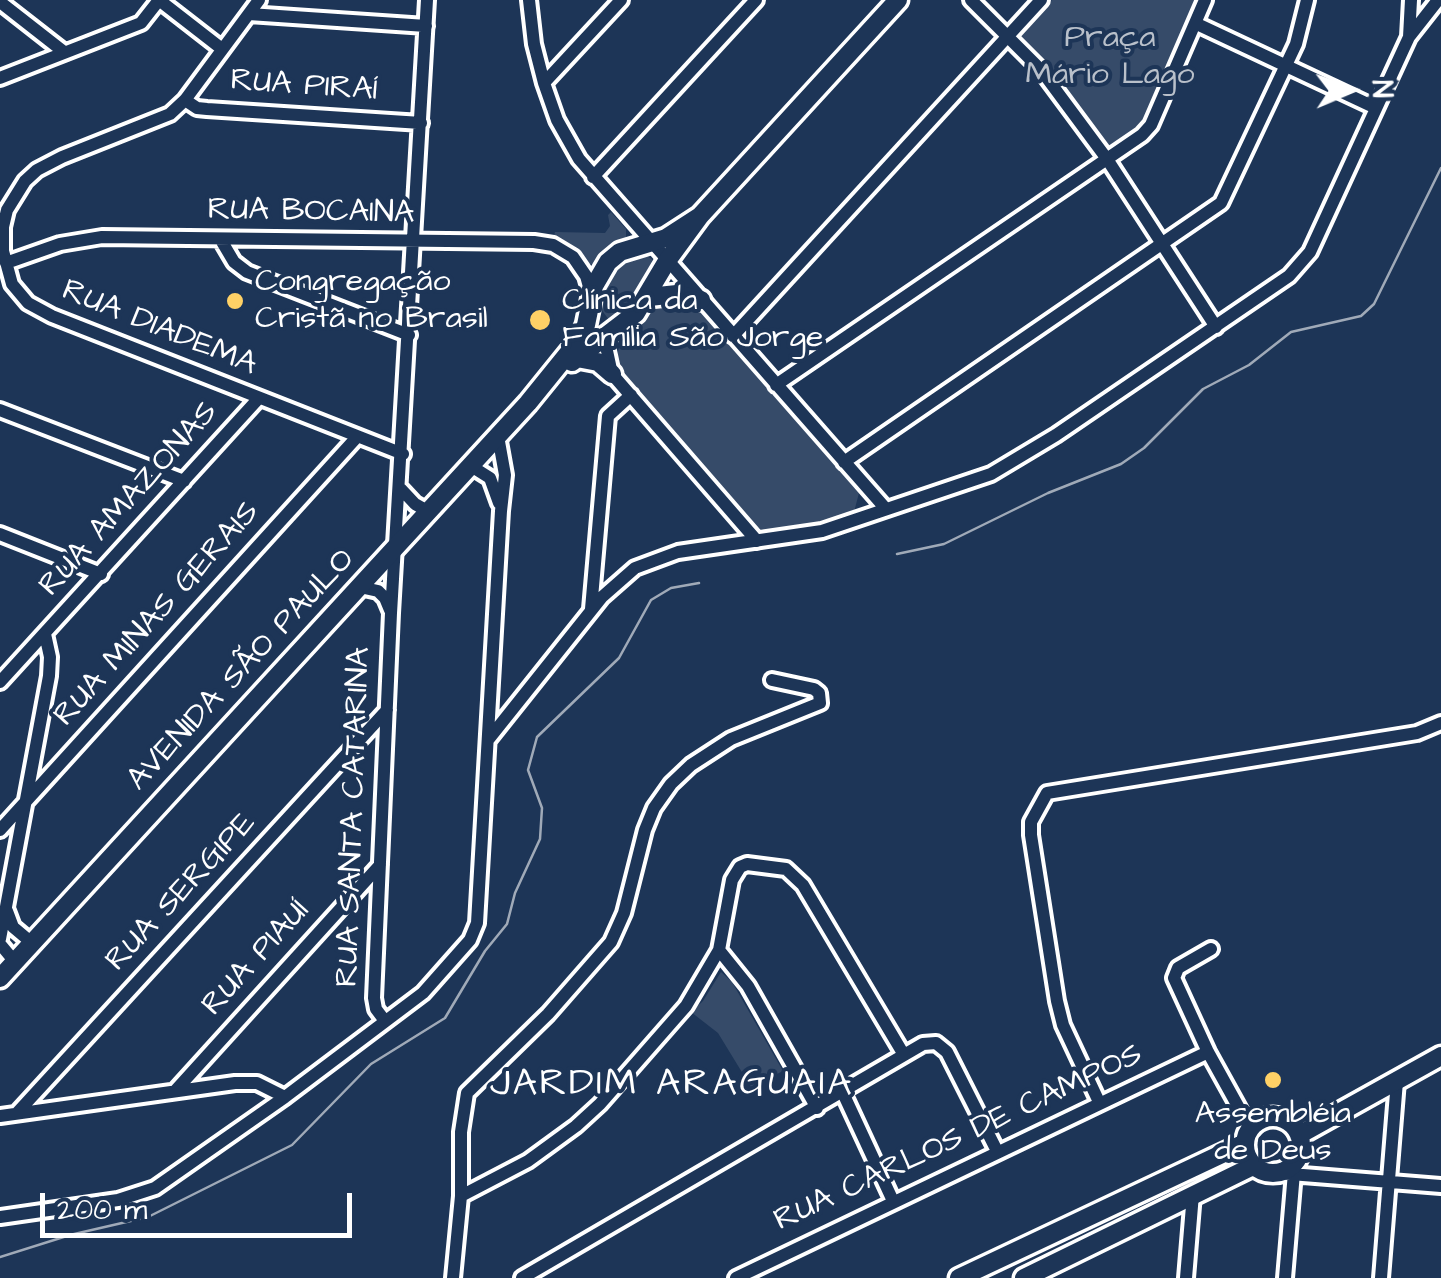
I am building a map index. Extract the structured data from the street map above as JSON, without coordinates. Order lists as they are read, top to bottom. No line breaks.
{"streets":{"main road":["AVENIDA SÃO PAULO"],"street":["RUA PIRAÍ","RUA BOCAINA","RUA DIADEMA","RUA AMAZONAS","RUA MINAS GERAIS","RUA SANTA CATARINA","RUA SERGIPE","RUA PIAUÍ","RUA CARLOS DE CAMPOS"]},"crossings":[["RUA PIRAÍ","RUA SANTA CATARINA"],["RUA BOCAINA","RUA DIADEMA"],["RUA BOCAINA","AVENIDA SÃO PAULO"],["RUA BOCAINA","RUA SANTA CATARINA"],["RUA DIADEMA","RUA AMAZONAS"],["RUA DIADEMA","RUA MINAS GERAIS"],["RUA DIADEMA","RUA SANTA CATARINA"],["AVENIDA SÃO PAULO","RUA SANTA CATARINA"],["RUA SANTA CATARINA","RUA SERGIPE"],["RUA SANTA CATARINA","RUA PIAUÍ"]],"districts":["JARDIM ARAGUAIA"],"parks":["Praça Mário Lago"],"places":["Congregação Cristã no Brasil","Clínica da Família São Jorge","Assembléia de Deus"],"scale_bar":"200 m","north":"right"}
